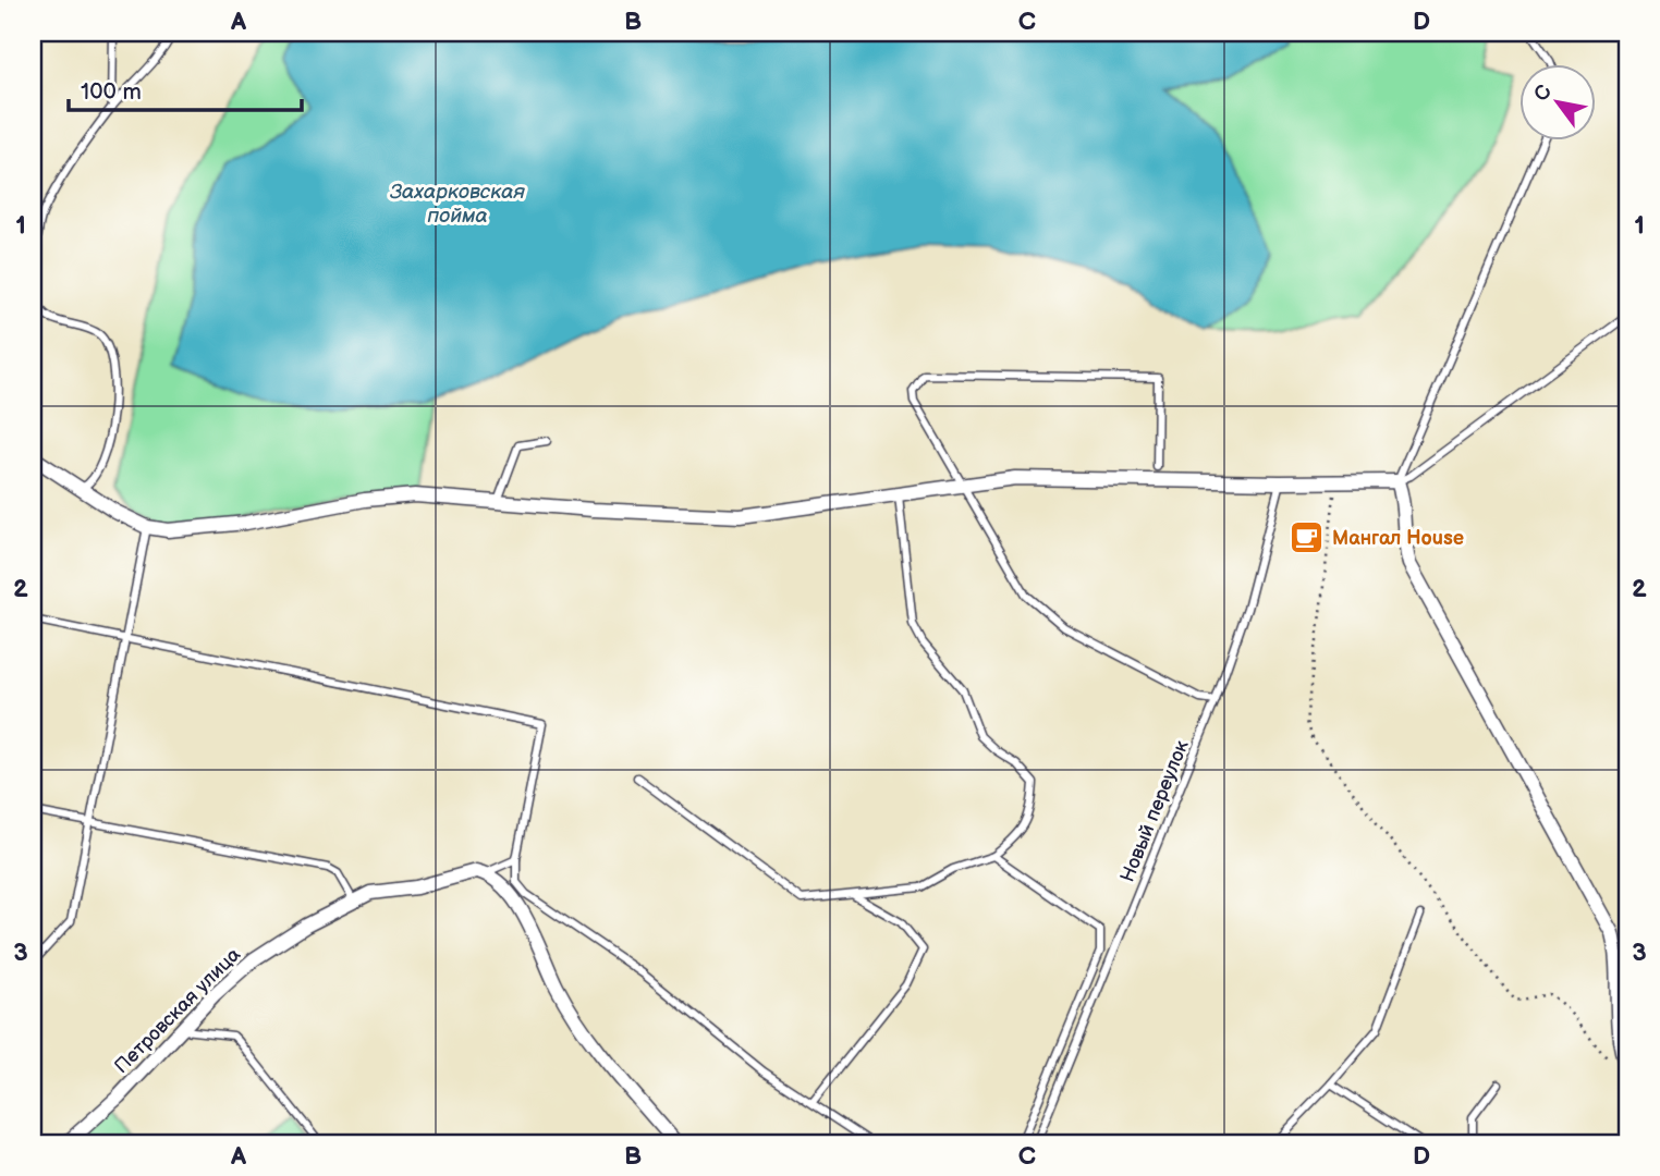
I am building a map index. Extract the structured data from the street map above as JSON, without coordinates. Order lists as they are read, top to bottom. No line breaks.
{"streets":{"street":["Петровская улица"],"lane":["Новый переулок"]},"water":["Захарковская пойма"],"places":{"cafe":["Мангал House"]},"scale_bar":"100 m","north":"top left","grid":{"columns":["A","B","C","D"],"rows":["1","2","3"]}}
